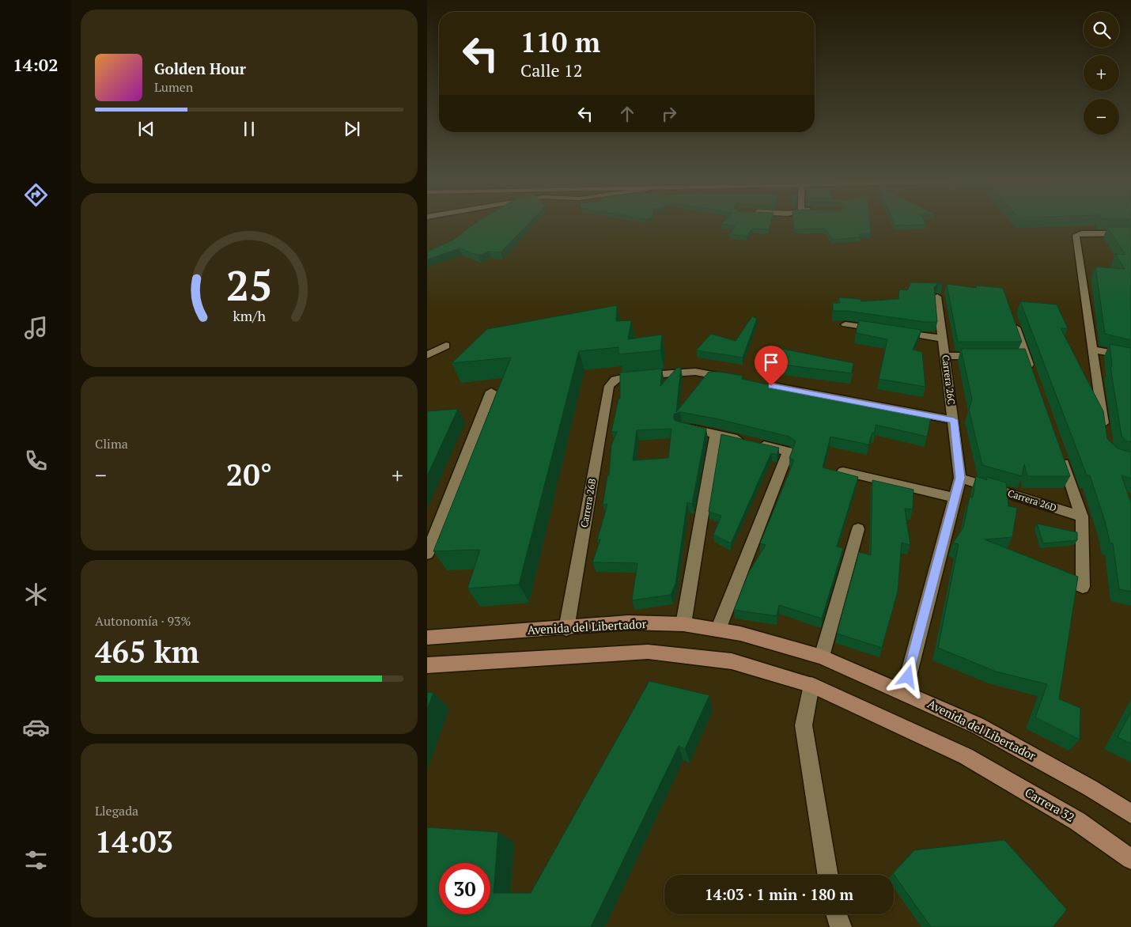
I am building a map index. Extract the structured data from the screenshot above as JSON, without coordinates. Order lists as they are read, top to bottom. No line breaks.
{"streets":{"main road":["Avenida del Libertador","Carrera 32"],"street":["Carrera 26C","Carrera 26D","Carrera 26B"]},"crossings":[["Carrera 26C","Carrera 26D"],["Carrera 26C","Avenida del Libertador"],["Carrera 26B","Avenida del Libertador"]],"page":{"tabs":"14:02","map_buttons":["+","−"],"turn":["110 m","Calle 12"],"song":["Golden Hour","Lumen"],"tile":["Clima",["Autonomía · 93%","465 km"],["Llegada","14:03"]],"heat":["−","20°","+"],"limit":"30","trip":"14:03 · 1 min · 180 m","gauge":["25","km/h"]}}
